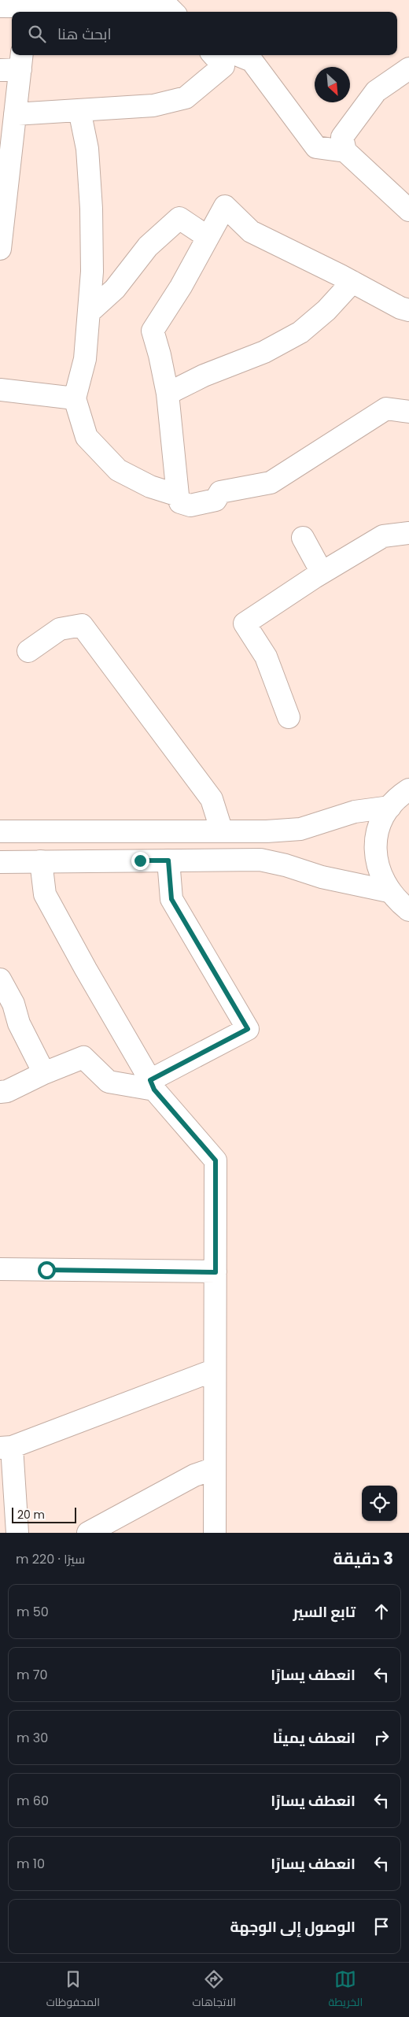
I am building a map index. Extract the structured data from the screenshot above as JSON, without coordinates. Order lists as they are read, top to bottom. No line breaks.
{"scale_bar":"20 m","north":"bottom right","page":{"search":"ابحث هنا","scale":"20 m","heading":["3 دقيقة","سيرًا · 220 m"],"list":[["تابع السير","50 m"],["انعطف يسارًا","70 m"],["انعطف يمينًا","30 m"],["انعطف يسارًا","60 m"],["انعطف يسارًا","10 m"],"الوصول إلى الوجهة"],"nav":["الخريطة","الاتجاهات","المحفوظات"]}}
